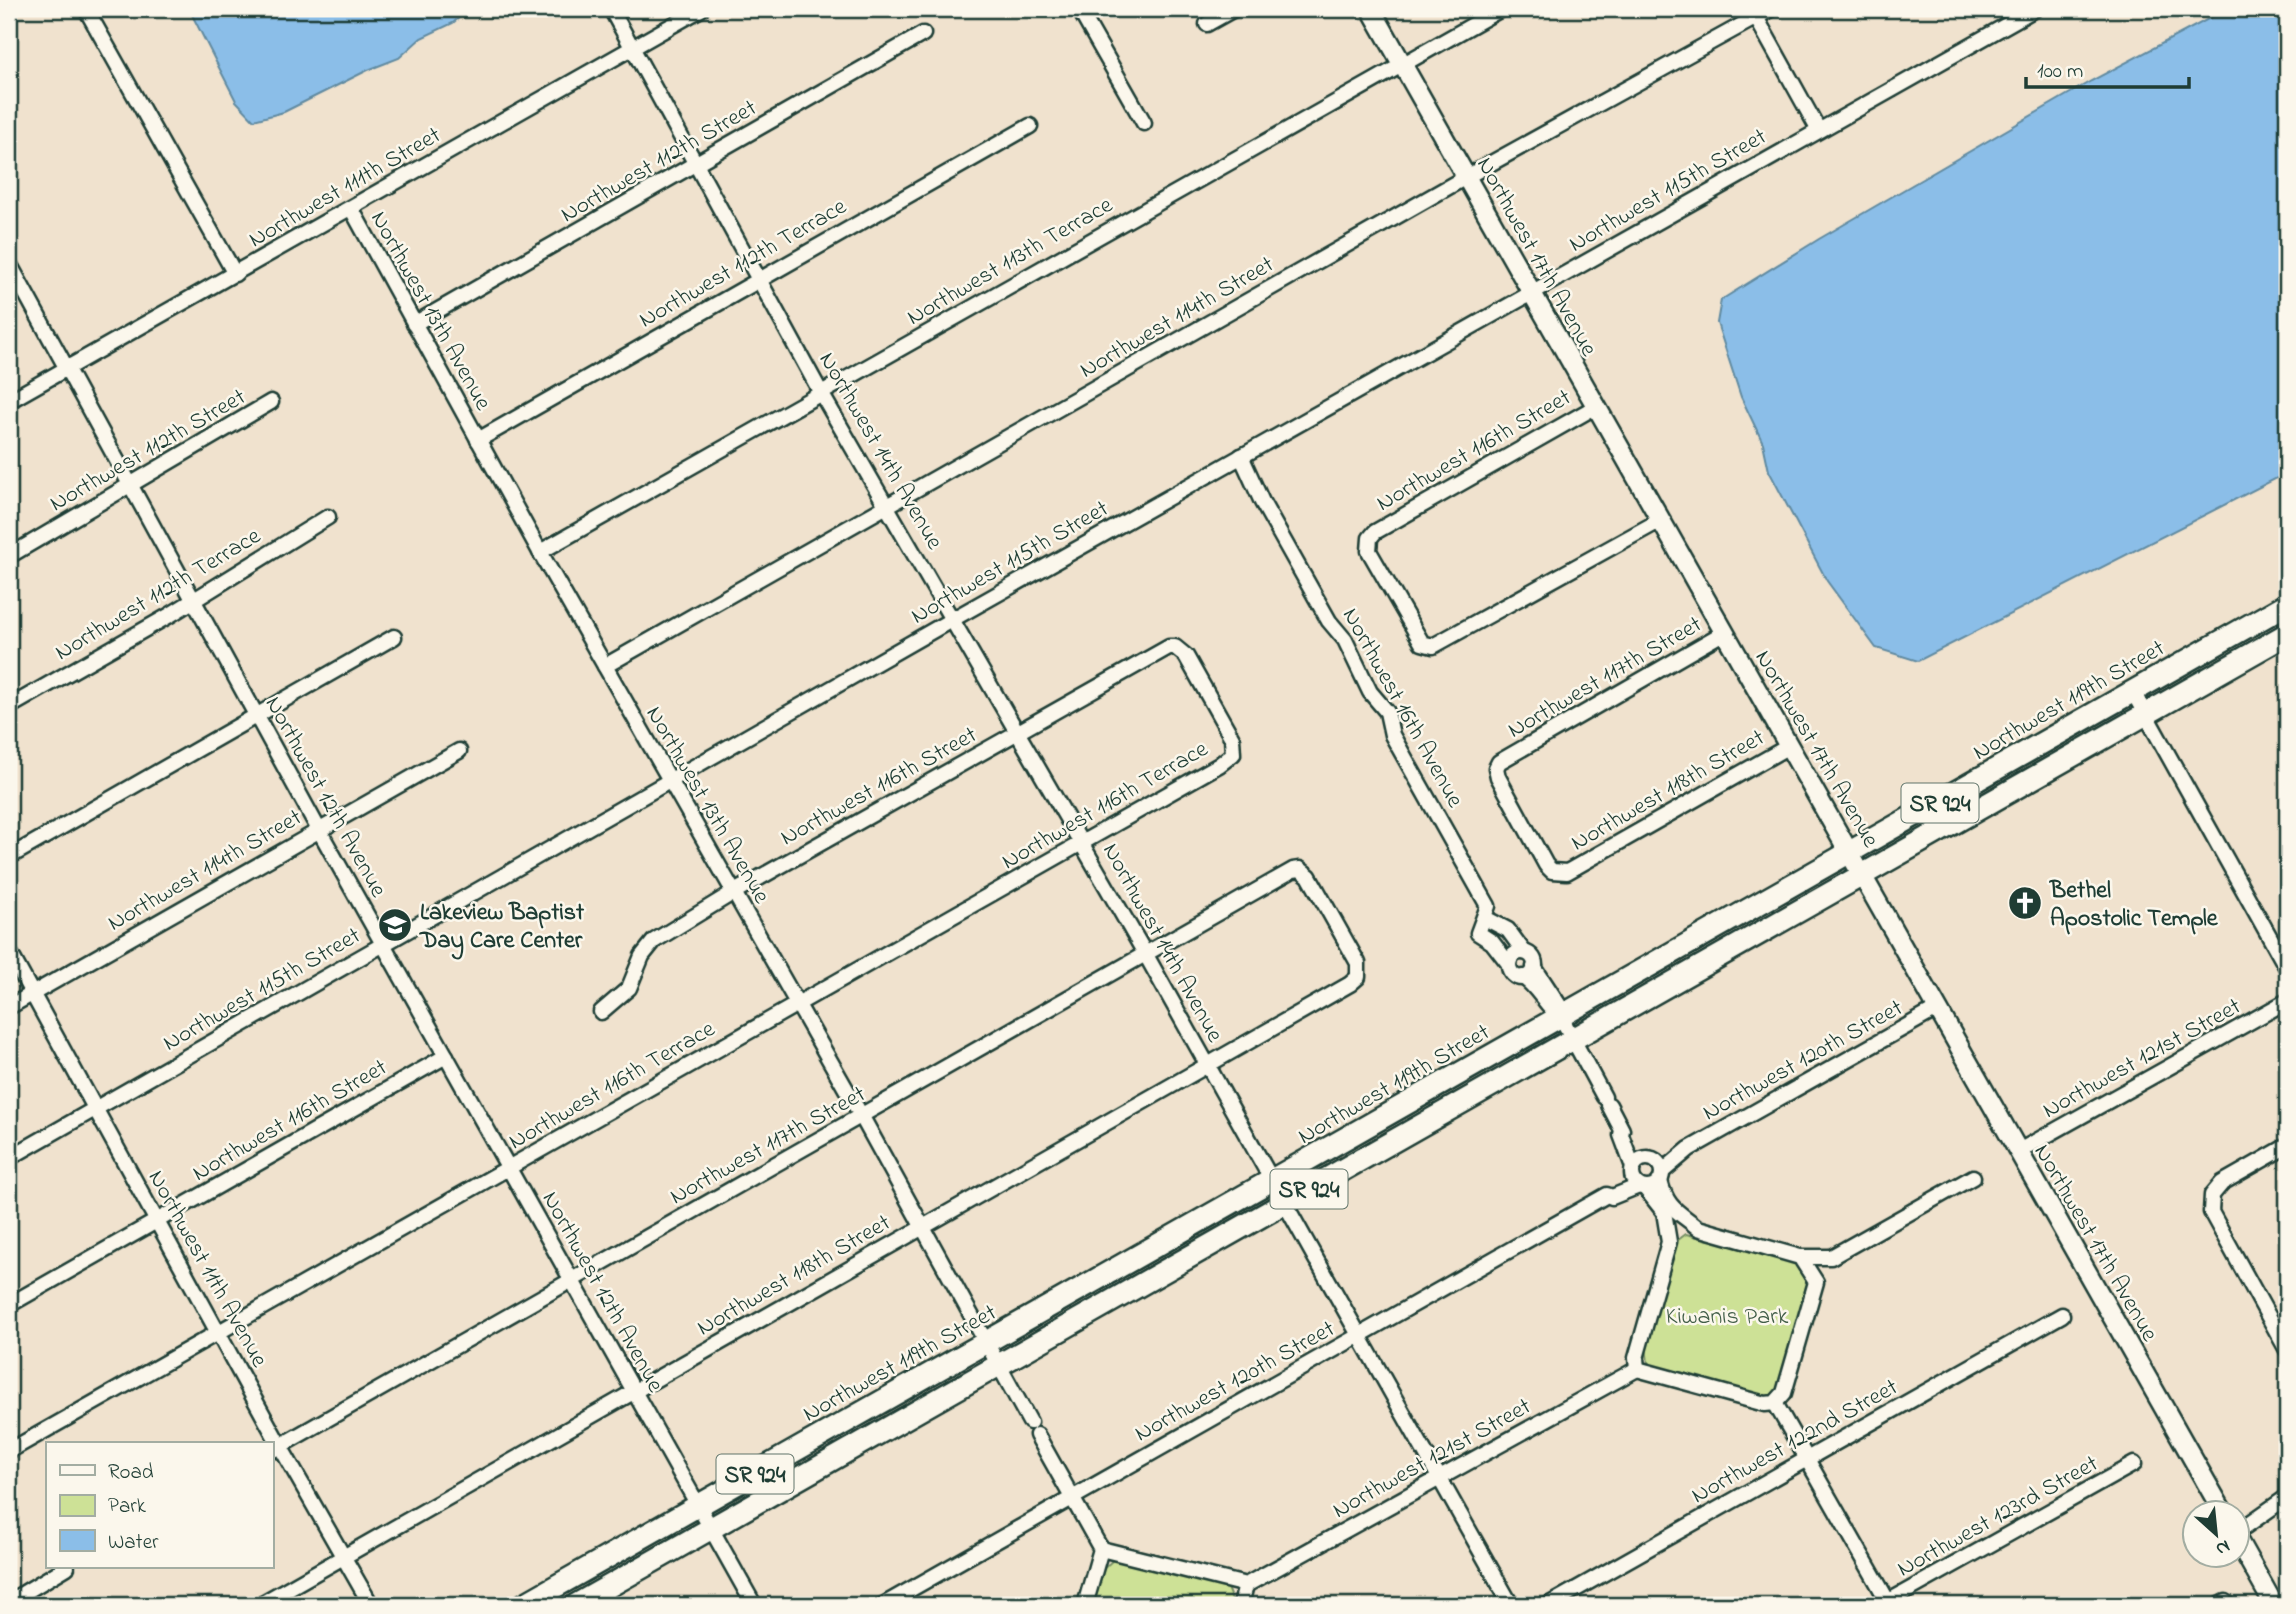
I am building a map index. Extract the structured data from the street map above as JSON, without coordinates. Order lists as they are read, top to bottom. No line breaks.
{"streets":{"highway":["Northwest 119th Street","SR 924"],"main road":["Northwest 17th Avenue"],"street":["Northwest 112th Street","Northwest 111th Street","Northwest 115th Street","Northwest 113th Terrace","Northwest 112th Terrace","Northwest 13th Avenue","Northwest 114th Street","Northwest 116th Street","Northwest 14th Avenue","Northwest 117th Street","Northwest 16th Avenue","Northwest 118th Street","Northwest 12th Avenue","Northwest 116th Terrace","Northwest 121st Street","Northwest 120th Street","Northwest 11th Avenue","Northwest 122nd Street","Northwest 123rd Street"]},"crossings":[["Northwest 112th Street","Northwest 13th Avenue"],["Northwest 112th Street","Northwest 14th Avenue"],["Northwest 112th Street","Northwest 12th Avenue"],["Northwest 111th Street","Northwest 13th Avenue"],["Northwest 111th Street","Northwest 14th Avenue"],["Northwest 111th Street","Northwest 12th Avenue"],["Northwest 115th Street","Northwest 17th Avenue"],["Northwest 115th Street","Northwest 13th Avenue"],["Northwest 115th Street","Northwest 14th Avenue"],["Northwest 115th Street","Northwest 16th Avenue"],["Northwest 115th Street","Northwest 12th Avenue"],["Northwest 115th Street","Northwest 11th Avenue"],["Northwest 17th Avenue","Northwest 113th Terrace"],["Northwest 17th Avenue","Northwest 114th Street"],["Northwest 17th Avenue","Northwest 116th Street"],["Northwest 17th Avenue","Northwest 117th Street"],["Northwest 17th Avenue","Northwest 119th Street"],["Northwest 17th Avenue","Northwest 118th Street"],["Northwest 17th Avenue","Northwest 121st Street"],["Northwest 17th Avenue","Northwest 120th Street"],["Northwest 113th Terrace","Northwest 13th Avenue"],["Northwest 113th Terrace","Northwest 14th Avenue"],["Northwest 112th Terrace","Northwest 13th Avenue"],["Northwest 112th Terrace","Northwest 14th Avenue"],["Northwest 112th Terrace","Northwest 12th Avenue"],["Northwest 13th Avenue","Northwest 114th Street"],["Northwest 13th Avenue","Northwest 116th Street"],["Northwest 13th Avenue","Northwest 117th Street"],["Northwest 13th Avenue","Northwest 119th Street"],["Northwest 13th Avenue","Northwest 118th Street"],["Northwest 13th Avenue","Northwest 116th Terrace"],["Northwest 114th Street","Northwest 14th Avenue"],["Northwest 114th Street","Northwest 12th Avenue"],["Northwest 114th Street","Northwest 11th Avenue"],["Northwest 116th Street","Northwest 14th Avenue"],["Northwest 116th Street","Northwest 12th Avenue"],["Northwest 116th Street","Northwest 116th Terrace"],["Northwest 116th Street","Northwest 11th Avenue"],["Northwest 14th Avenue","Northwest 117th Street"],["Northwest 14th Avenue","Northwest 119th Street"],["Northwest 14th Avenue","Northwest 118th Street"],["Northwest 14th Avenue","Northwest 116th Terrace"],["Northwest 14th Avenue","Northwest 121st Street"],["Northwest 14th Avenue","Northwest 120th Street"],["Northwest 117th Street","Northwest 118th Street"],["Northwest 117th Street","Northwest 12th Avenue"],["Northwest 117th Street","Northwest 11th Avenue"],["Northwest 119th Street","Northwest 16th Avenue"],["Northwest 119th Street","Northwest 12th Avenue"],["Northwest 118th Street","Northwest 12th Avenue"],["Northwest 118th Street","Northwest 11th Avenue"],["Northwest 12th Avenue","Northwest 116th Terrace"],["Northwest 116th Terrace","Northwest 11th Avenue"]],"parks":["Kiwanis Park"],"places":{"church":["Bethel Apostolic Temple"],"school or university":["Lakeview Baptist Day Care Center"]},"legend":["Road","Park","Water"],"scale_bar":"100 m","north":"bottom right"}
